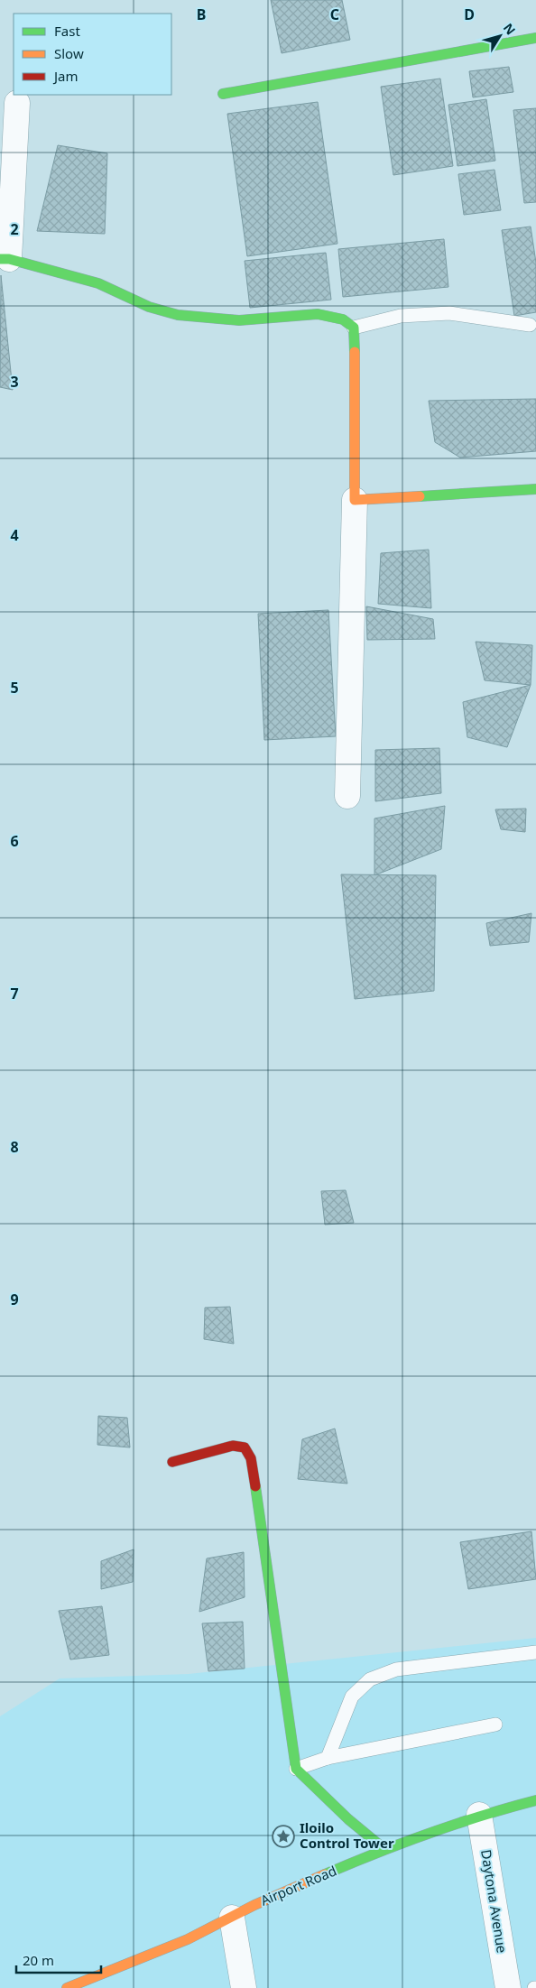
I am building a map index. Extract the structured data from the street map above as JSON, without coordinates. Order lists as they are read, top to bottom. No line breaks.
{"streets":{"street":["Airport Road","Daytona Avenue"]},"crossings":[["Airport Road","Daytona Avenue"]],"places":{"place":["Iloilo Control Tower"]},"legend":["Fast","Slow","Jam"],"scale_bar":"20 m","north":"top right","grid":{"columns":["B","C","D"],"rows":["2","3","4","5","6","7","8","9"]}}
